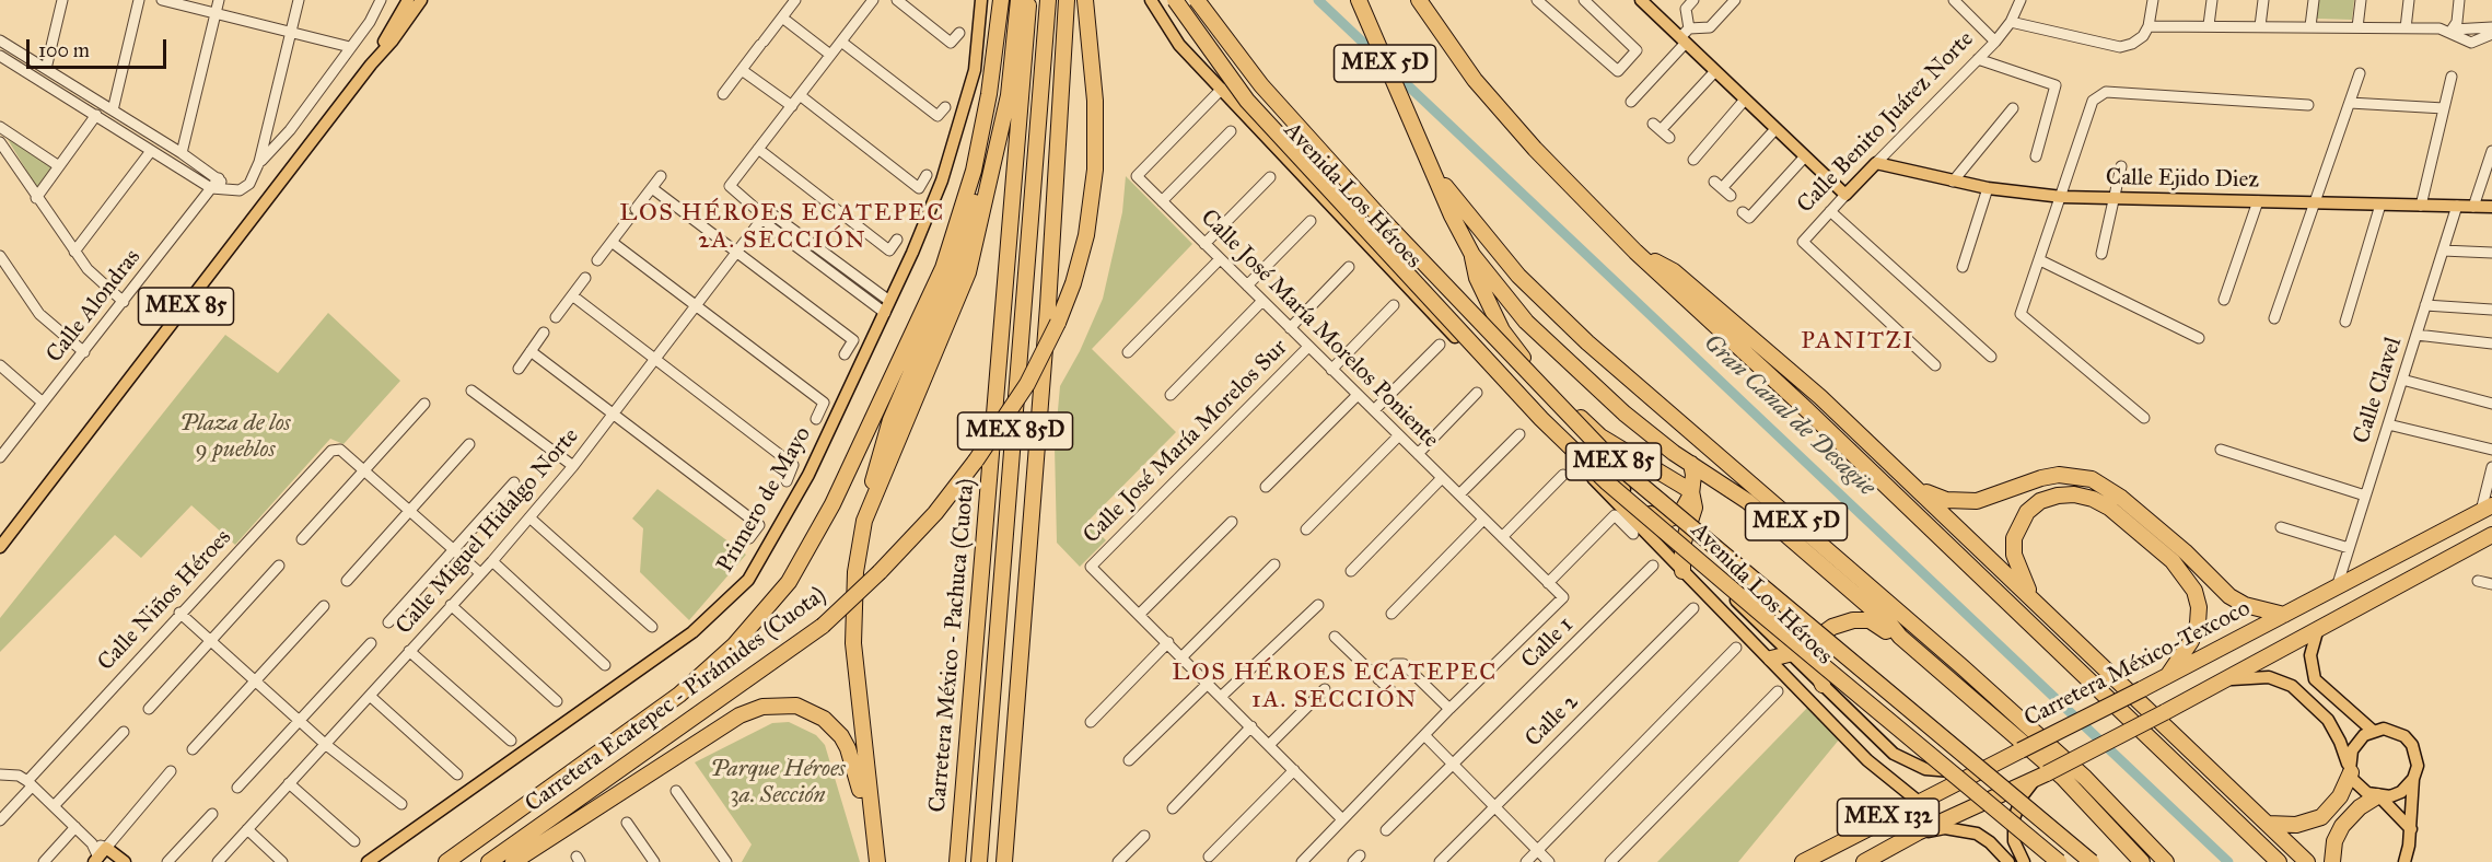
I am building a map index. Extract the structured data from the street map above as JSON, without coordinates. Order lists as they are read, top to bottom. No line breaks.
{"streets":{"highway":["MEX 5D","MEX 85","MEX 85D","Carretera México - Pachuca (Cuota)","Carretera México-Texcoco","Carretera Ecatepec - Pirámides (Cuota)","MEX 132"],"main road":["Calle Benito Juárez Norte","Calle Ejido Diez","Avenida Los Héroes","Primero de Mayo"],"street":["Calle Alondras","Calle José María Morelos Poniente","Calle Clavel","Calle José María Morelos Sur","Calle Miguel Hidalgo Norte","Calle Niños Héroes","Calle 1","Calle 2"]},"crossings":[["Calle Benito Juárez Norte","Calle Ejido Diez"],["Calle Ejido Diez","Calle Clavel"],["Avenida Los Héroes","Calle José María Morelos Poniente"],["Avenida Los Héroes","Carretera México-Texcoco"],["Calle José María Morelos Poniente","Calle José María Morelos Sur"],["Calle Clavel","Carretera México-Texcoco"]],"districts":["LOS HÉROES ECATEPEC 2A. SECCIÓN","PANITZI","LOS HÉROES ECATEPEC 1A. SECCIÓN"],"water":["Gran Canal de Desagüe"],"parks":["Plaza de los 9 pueblos","Parque Héroes 3a. Sección"],"scale_bar":"100 m"}
